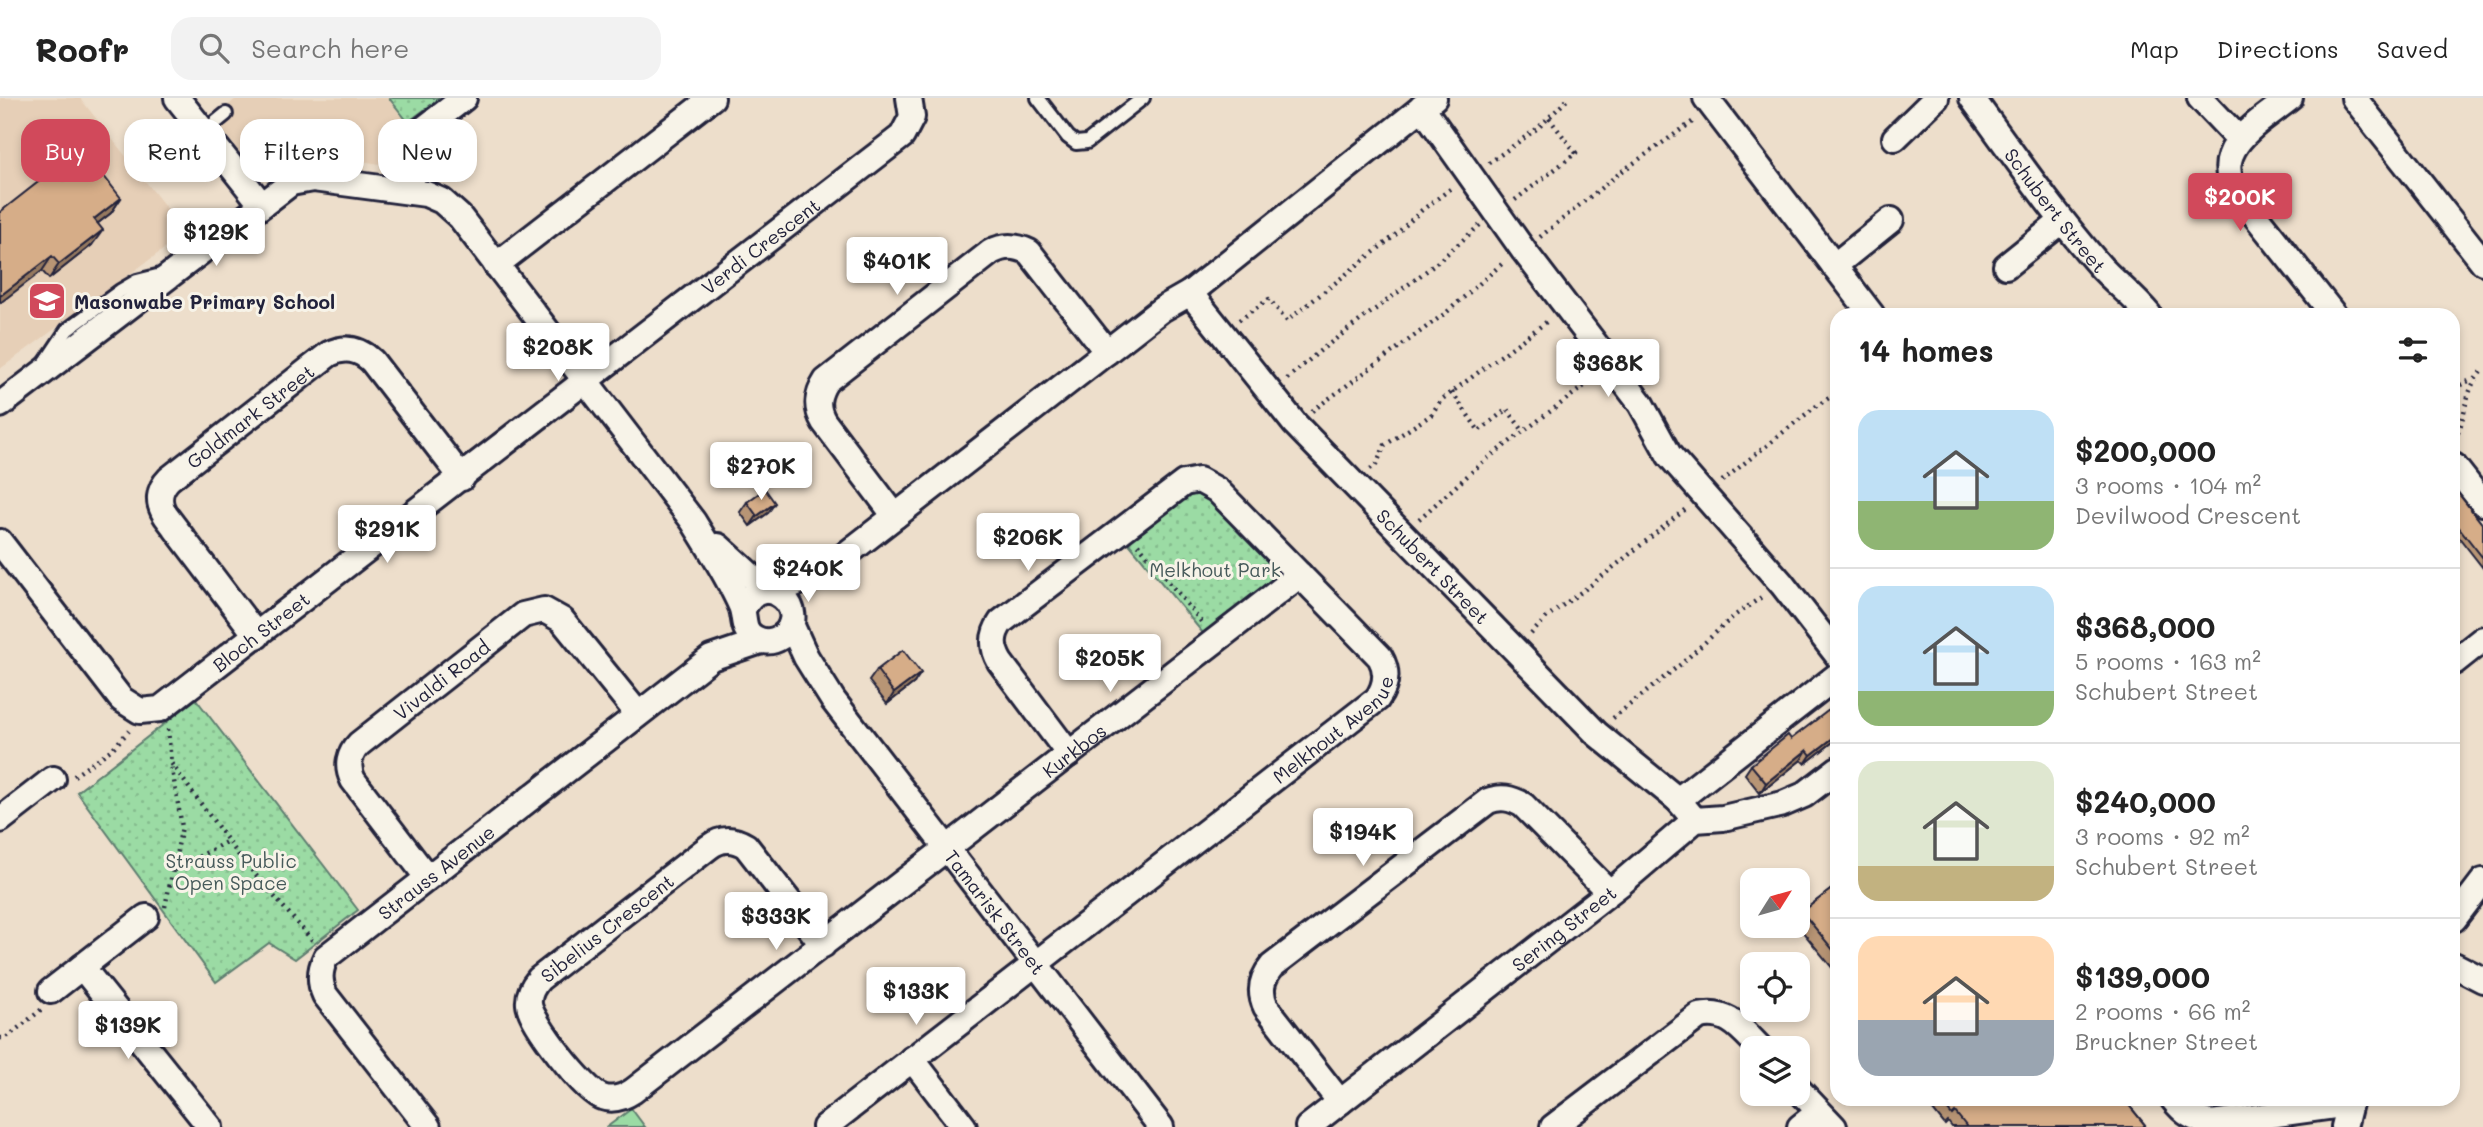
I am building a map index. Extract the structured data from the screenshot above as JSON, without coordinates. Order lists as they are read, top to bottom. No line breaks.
{"streets":{"street":["Schubert Street","Verdi Crescent","Goldmark Street","Bloch Street","Vivaldi Road","Melkhout Avenue","Kurkbos","Strauss Avenue","Tamarisk Street","Sering Street","Sibelius Crescent"]},"crossings":[["Schubert Street","Sering Street"],["Verdi Crescent","Bloch Street"],["Goldmark Street","Bloch Street"],["Vivaldi Road","Strauss Avenue"],["Melkhout Avenue","Kurkbos"],["Melkhout Avenue","Tamarisk Street"],["Kurkbos","Tamarisk Street"],["Kurkbos","Sibelius Crescent"],["Strauss Avenue","Tamarisk Street"],["Tamarisk Street","Sibelius Crescent"]],"parks":["Melkhout Park","Strauss Public Open Space"],"places":{"school or university":["Masonwabe Primary School"]},"north":"top right","page":{"header":"Roofr","search":"Search here","nav":["Map","Directions","Saved"],"chip":["Buy","Rent","Filters","New"],"price":["$200K","$129K","$401K","$208K","$368K","$270K","$291K","$206K","$240K","$205K","$194K","$333K","$133K","$139K"],"heading":"14 homes","list":[{"name":"$200,000","note":"3 rooms · 104 m² · Devilwood Crescent"},{"name":"$368,000","note":"5 rooms · 163 m² · Schubert Street"},{"name":"$240,000","note":"3 rooms · 92 m² · Schubert Street"},{"name":"$139,000","note":"2 rooms · 66 m² · Bruckner Street"}]}}
